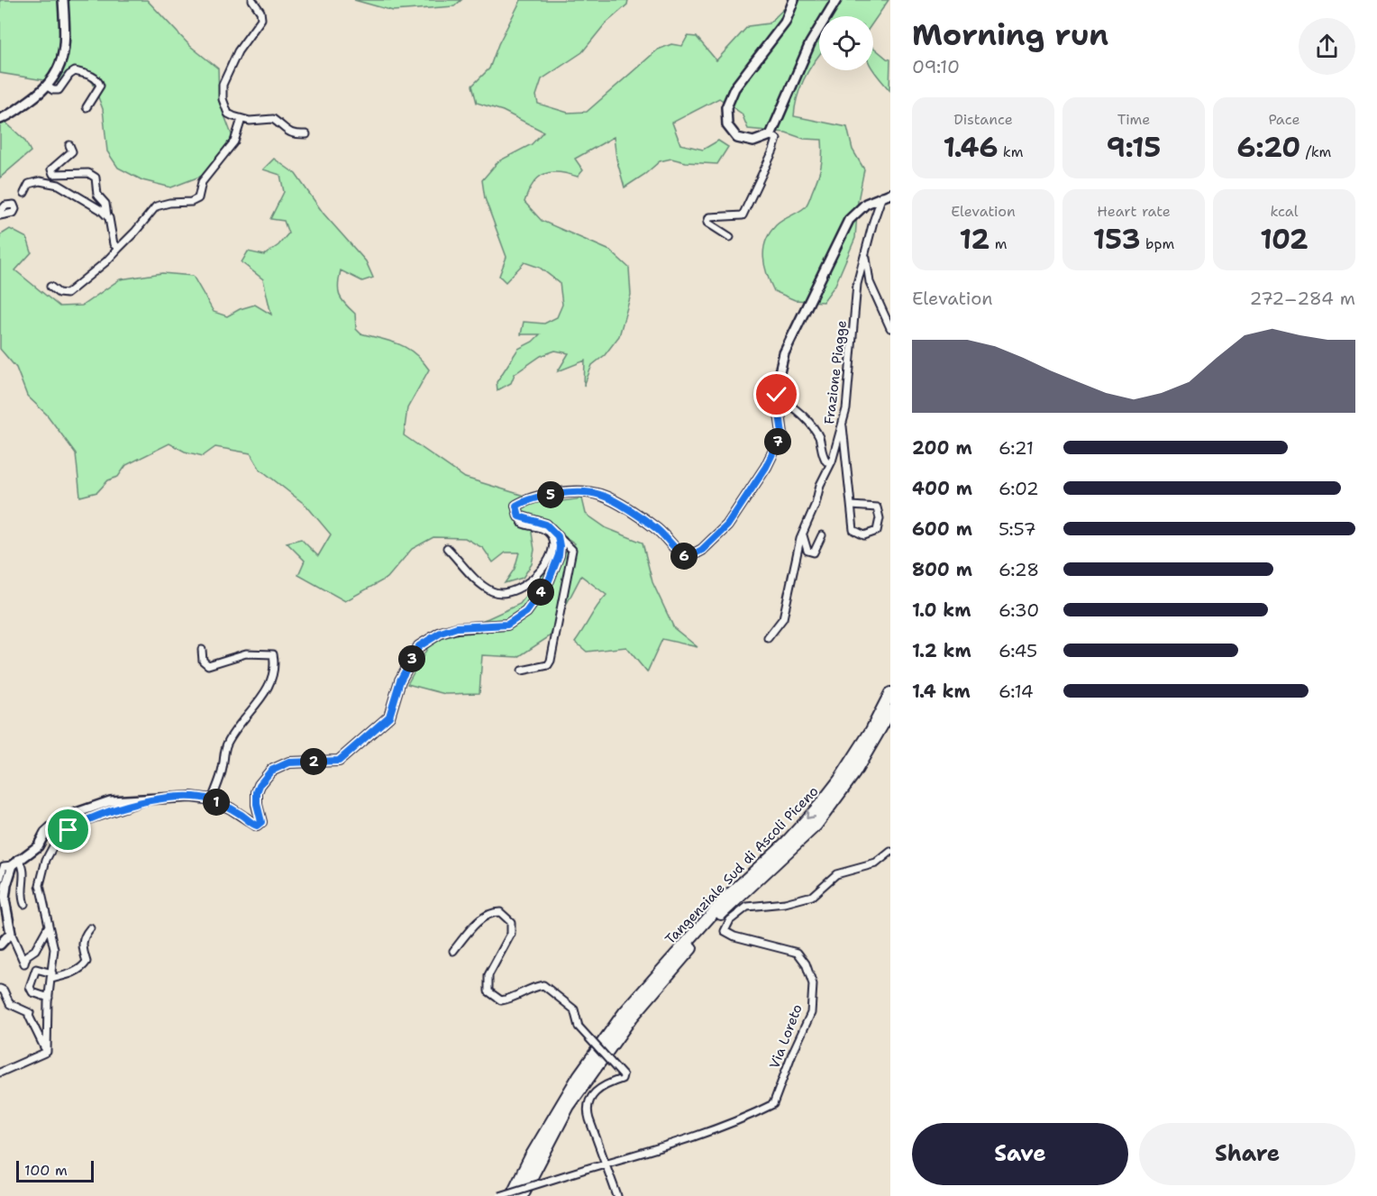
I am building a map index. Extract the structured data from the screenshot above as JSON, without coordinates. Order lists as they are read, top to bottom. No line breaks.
{"streets":{"highway":["Tangenziale Sud di Ascoli Piceno"],"street":["Frazione Piagge","Via Loreto"]},"scale_bar":"100 m","page":{"heading":["Morning run","09:10"],"stats":[["Distance","1.46 km"],["Time","9:15"],["Pace","6:20 /km"],["Elevation","12 m"],["Heart rate","153 bpm"],["kcal","102"]],"chart":["Elevation","272–284 m"],"list":[{"name":"200 m","note":"6:21"},{"name":"400 m","note":"6:02"},{"name":"600 m","note":"5:57"},{"name":"800 m","note":"6:28"},{"name":"1.0 km","note":"6:30"},{"name":"1.2 km","note":"6:45"},{"name":"1.4 km","note":"6:14"}],"pins":["7","5","6","4","3","2","1"],"buttons":["Save","Share"],"scale":"100 m"}}
